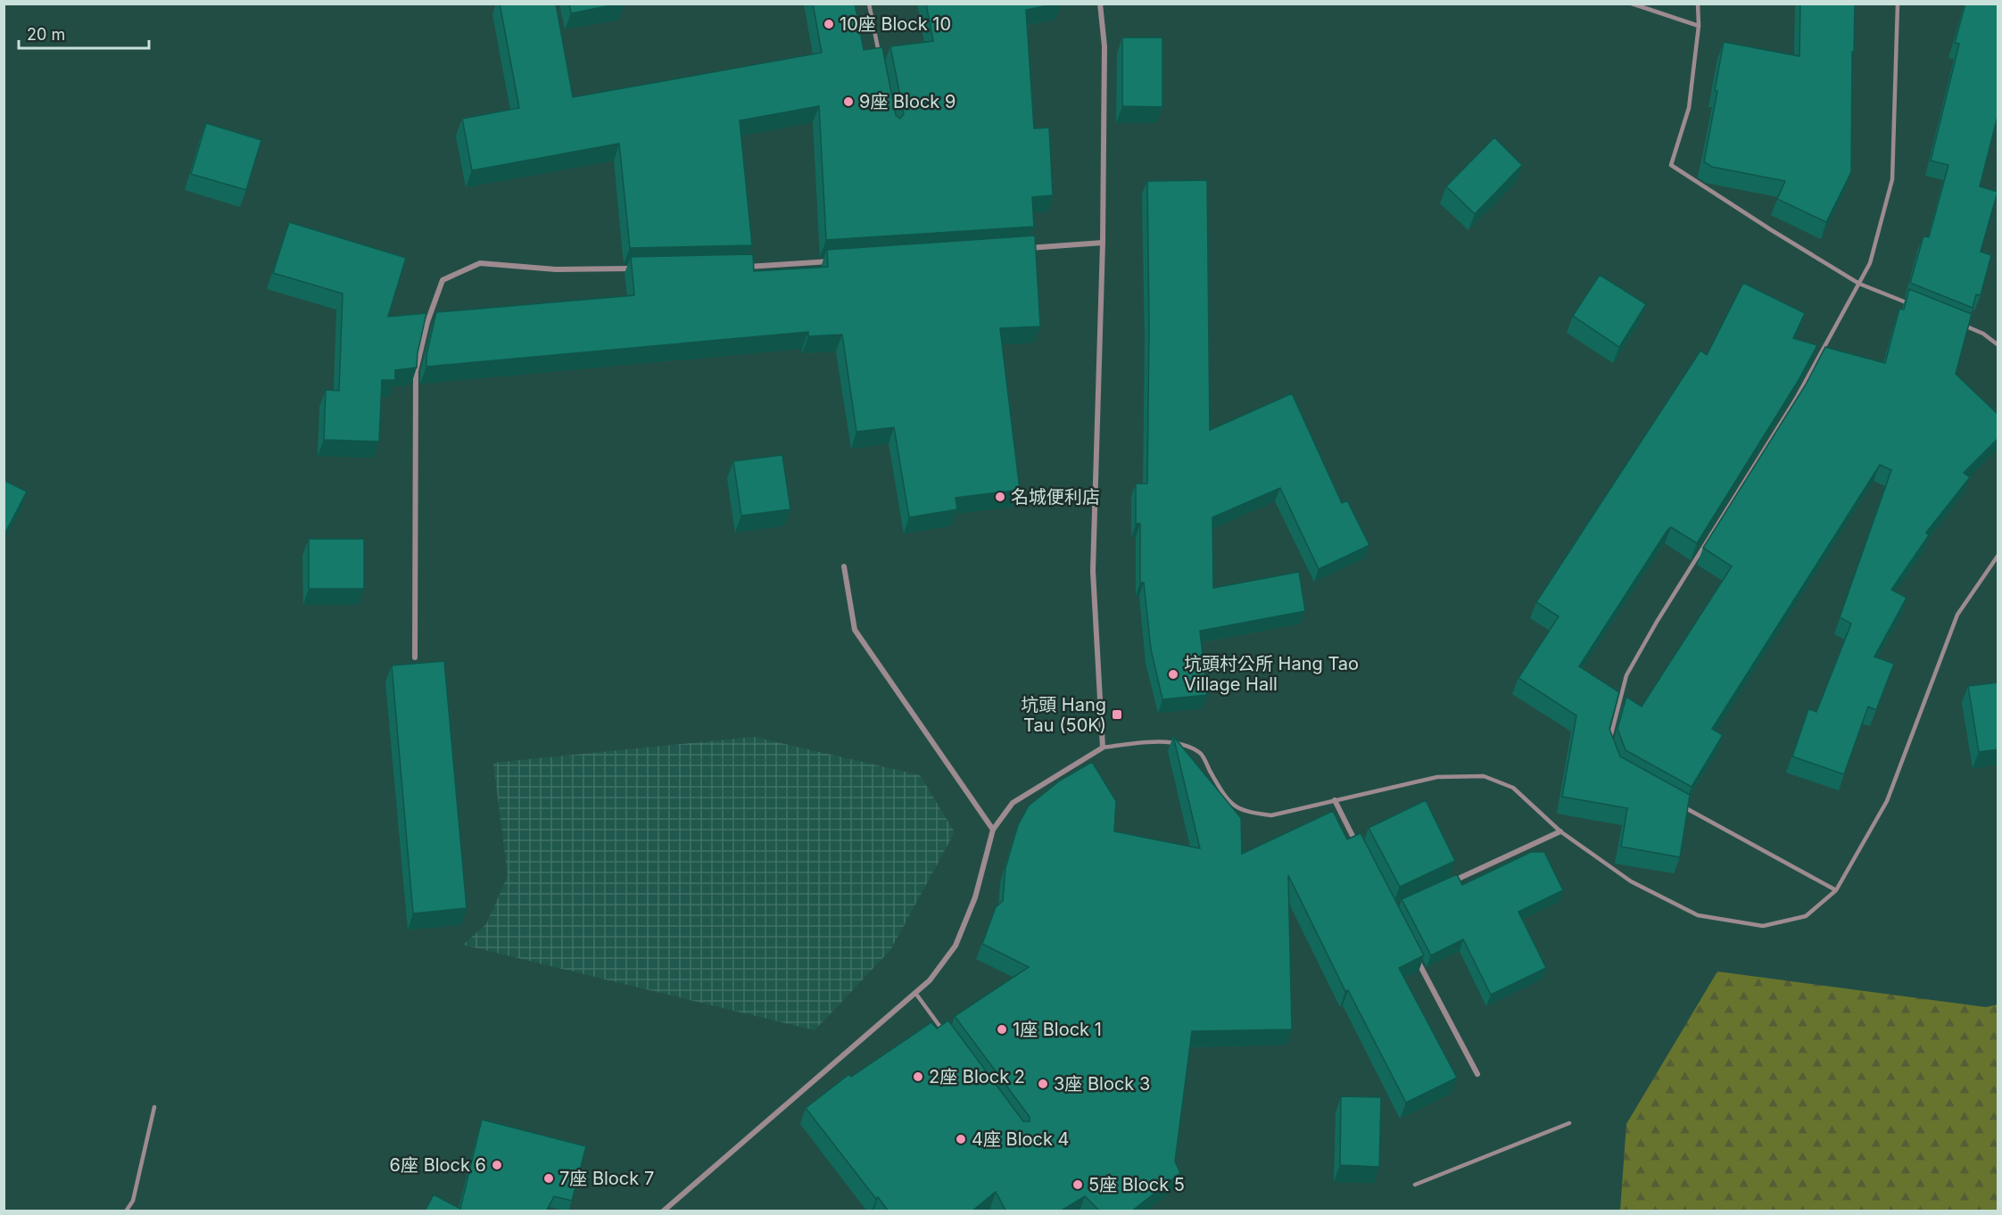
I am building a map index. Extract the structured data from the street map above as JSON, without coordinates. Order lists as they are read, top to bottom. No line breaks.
{"places":{"other":["10座 Block 10","9座 Block 9","名城便利店","坑頭村公所 Hang Tao Village Hall","1座 Block 1","2座 Block 2","3座 Block 3","4座 Block 4","6座 Block 6","7座 Block 7","5座 Block 5"],"transit":["坑頭 Hang Tau (50K)"]},"scale_bar":"20 m"}
